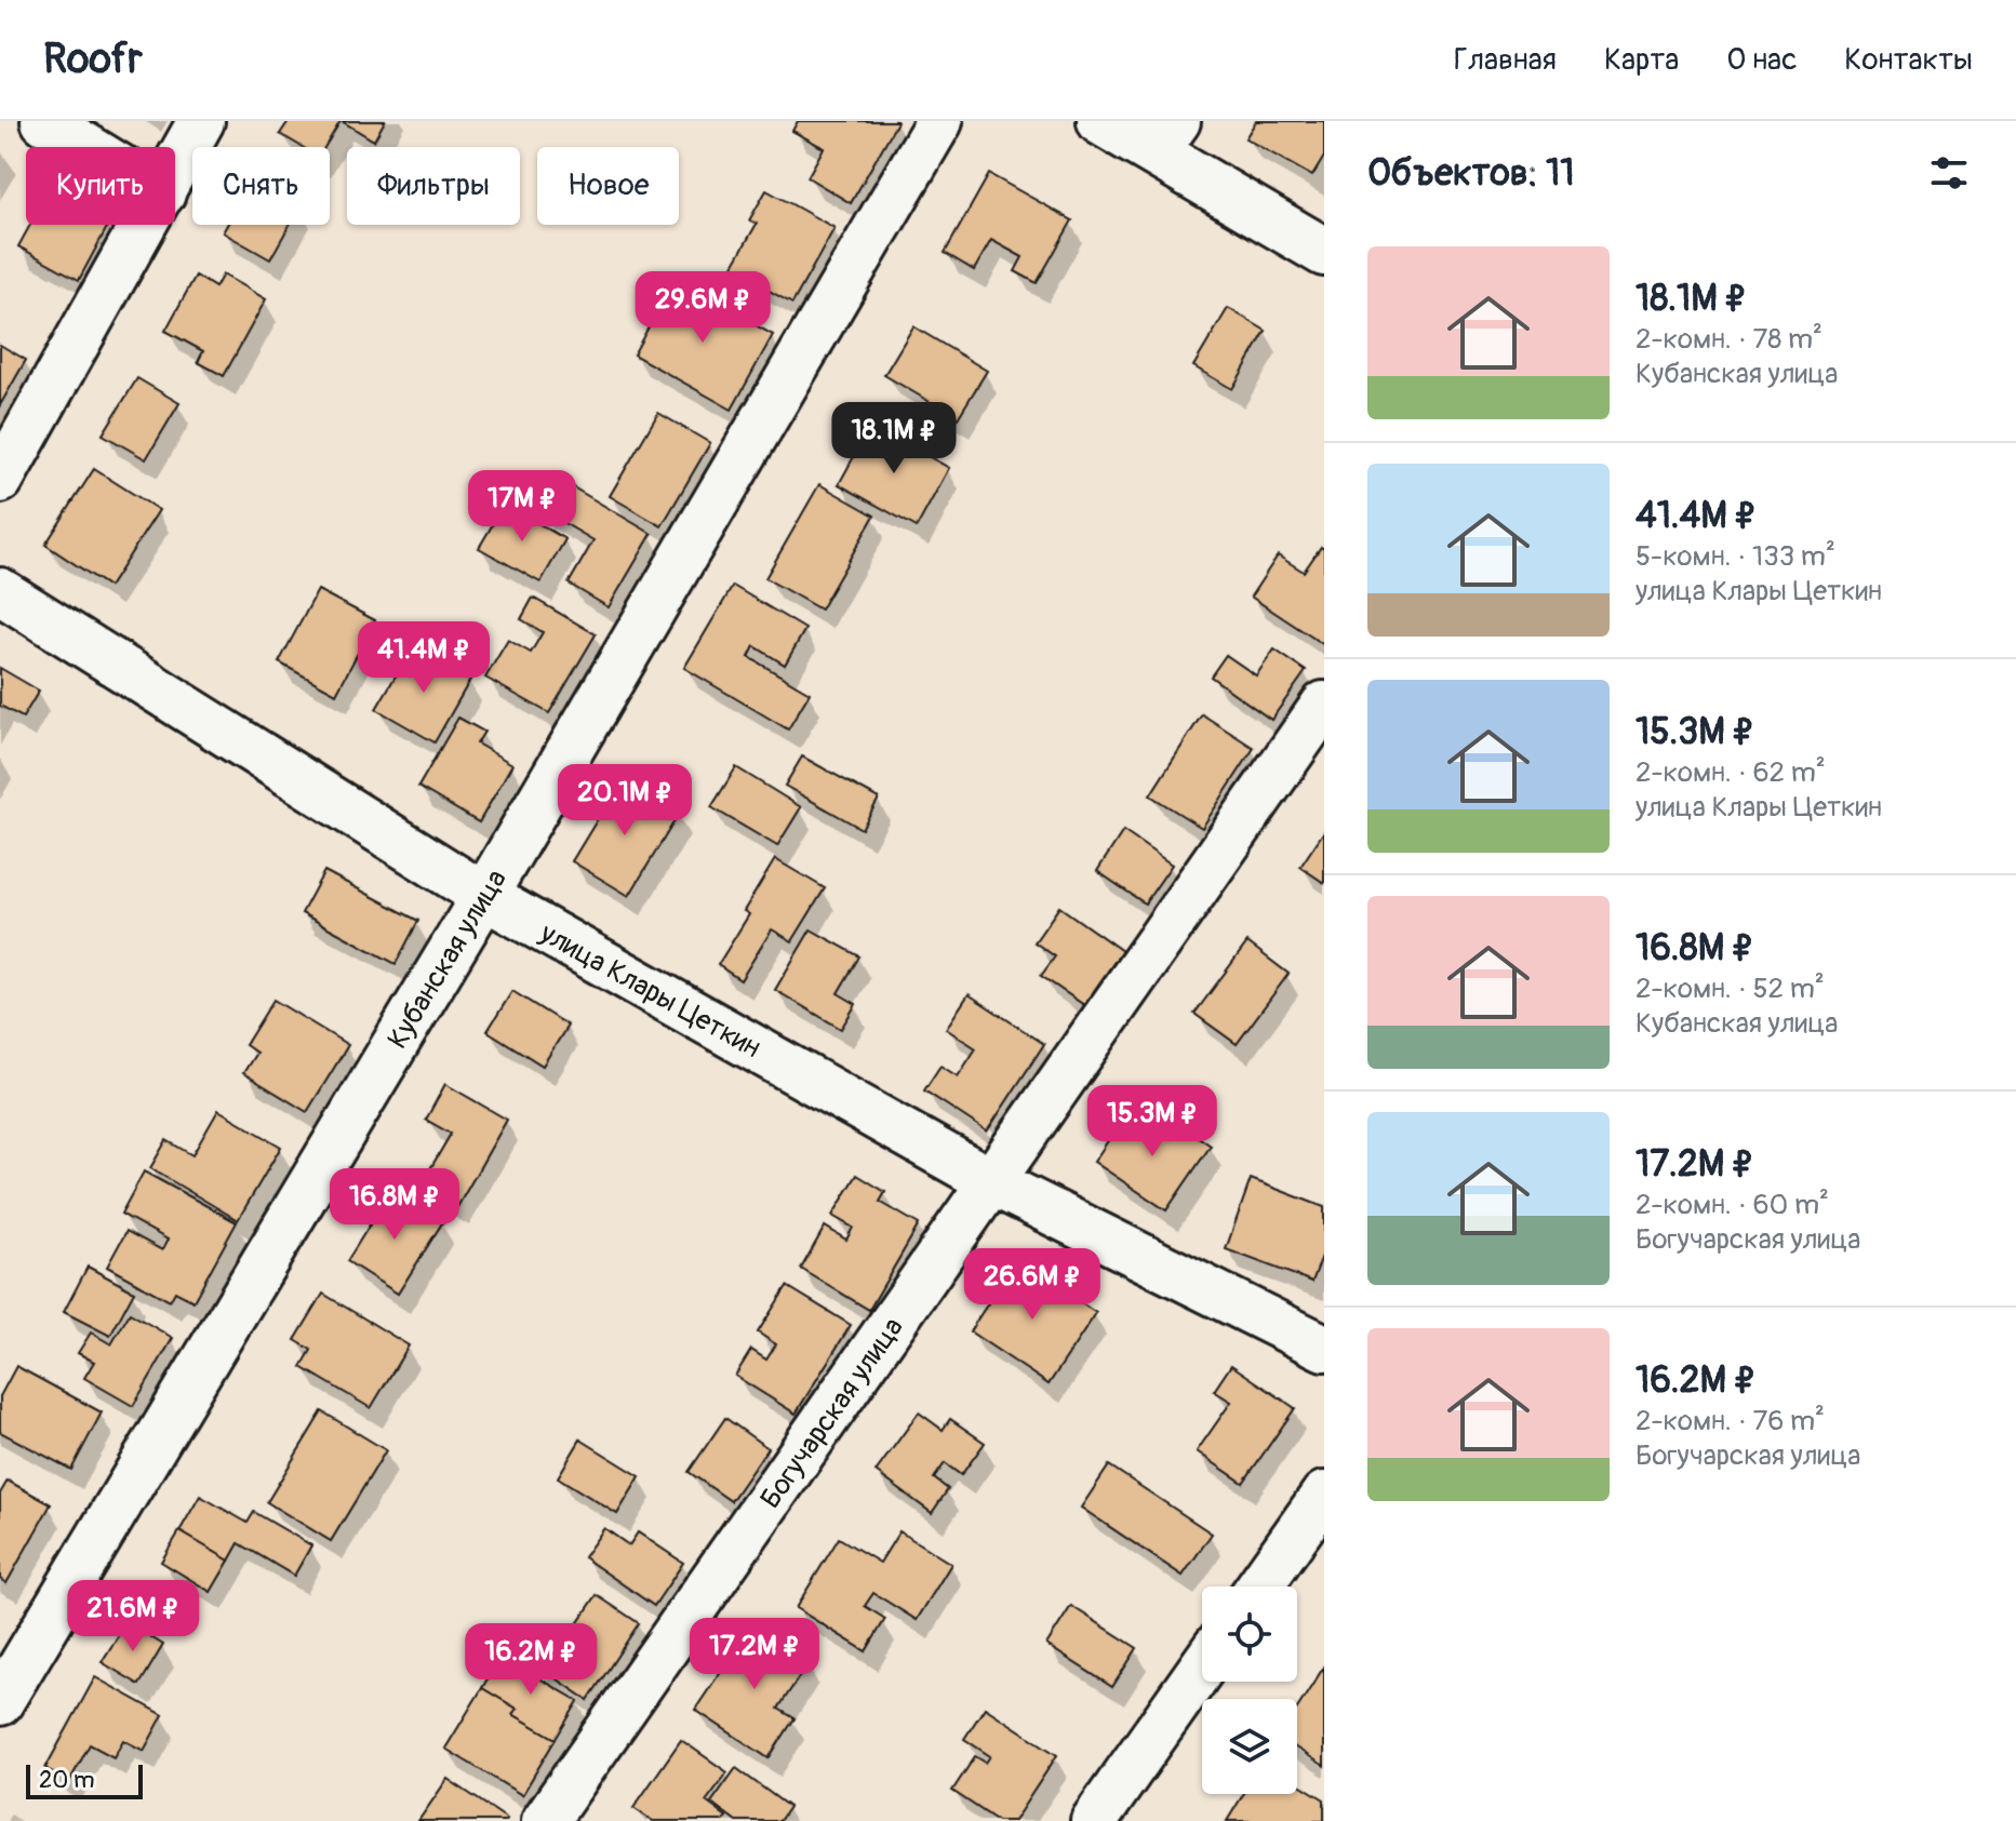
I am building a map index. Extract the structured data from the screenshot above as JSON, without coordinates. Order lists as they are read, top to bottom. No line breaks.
{"streets":{"street":["Кубанская улица","улица Клары Цеткин","Богучарская улица"]},"crossings":[["Кубанская улица","улица Клары Цеткин"],["улица Клары Цеткин","Богучарская улица"]],"scale_bar":"20 m","page":{"header":"Roofr","nav":["Главная","Карта","О нас","Контакты"],"heading":"Объектов: 11","chip":["Купить","Снять","Фильтры","Новое"],"list":[{"name":"18.1M ₽","note":"2-комн. · 78 m² · Кубанская улица"},{"name":"41.4M ₽","note":"5-комн. · 133 m² · улица Клары Цеткин"},{"name":"15.3M ₽","note":"2-комн. · 62 m² · улица Клары Цеткин"},{"name":"16.8M ₽","note":"2-комн. · 52 m² · Кубанская улица"},{"name":"17.2M ₽","note":"2-комн. · 60 m² · Богучарская улица"},{"name":"16.2M ₽","note":"2-комн. · 76 m² · Богучарская улица"}],"price":["29.6M ₽","18.1M ₽","17M ₽","41.4M ₽","20.1M ₽","15.3M ₽","16.8M ₽","26.6M ₽","21.6M ₽","17.2M ₽","16.2M ₽"],"scale":"20 m"}}
